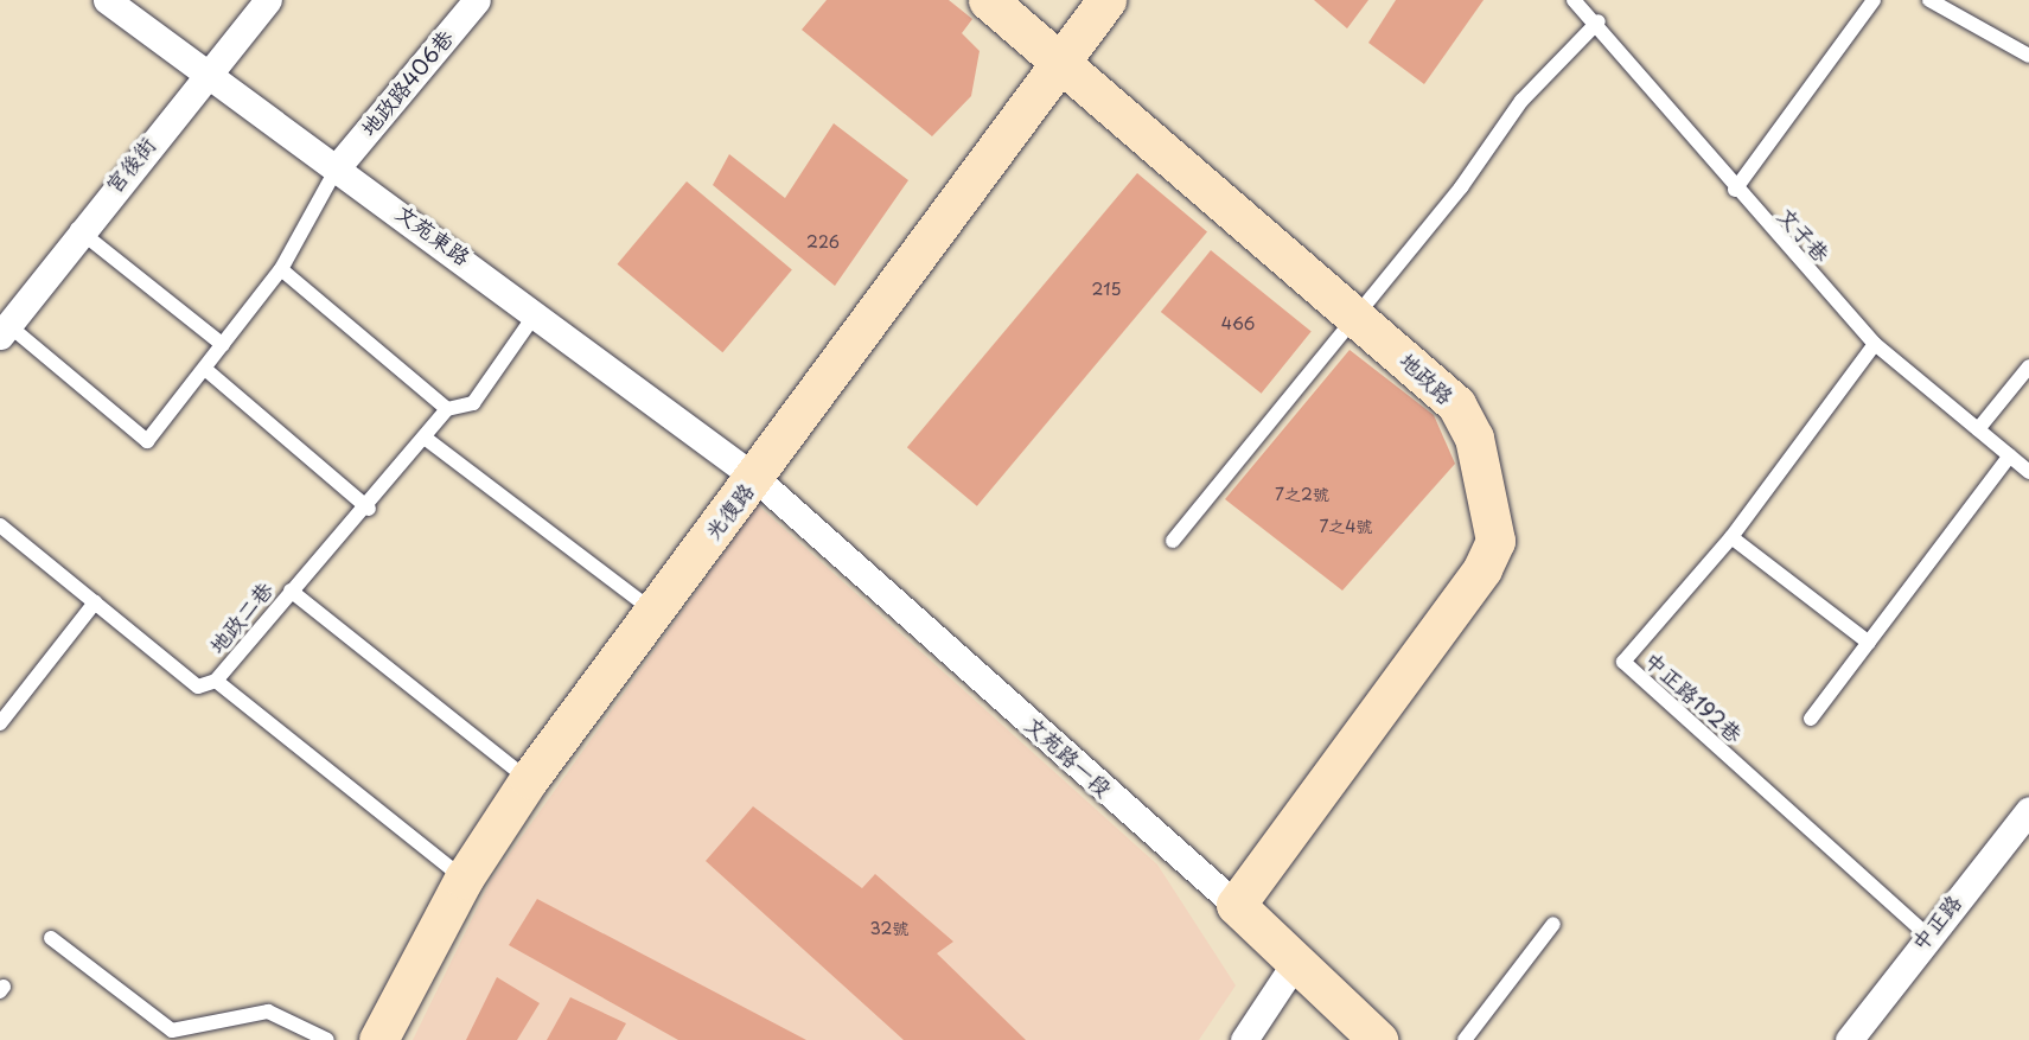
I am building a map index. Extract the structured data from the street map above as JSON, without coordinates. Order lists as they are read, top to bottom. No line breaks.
{"streets":{"street":["地政路406巷","宮後街","文苑東路","地政路","光復路","文苑路一段","中正路"],"lane":["文子巷","地政二巷","中正路192巷"]},"crossings":[["地政路406巷","文苑東路"],["宮後街","文苑東路"],["文苑東路","光復路"],["文苑東路","地政二巷"],["文苑東路","文苑路一段"],["文子巷","中正路192巷"],["地政路","光復路"],["地政路","文苑路一段"],["光復路","文苑路一段"],["中正路192巷","中正路"]],"house_numbers":["226","215","466","7之2號","7之4號","32號"]}
